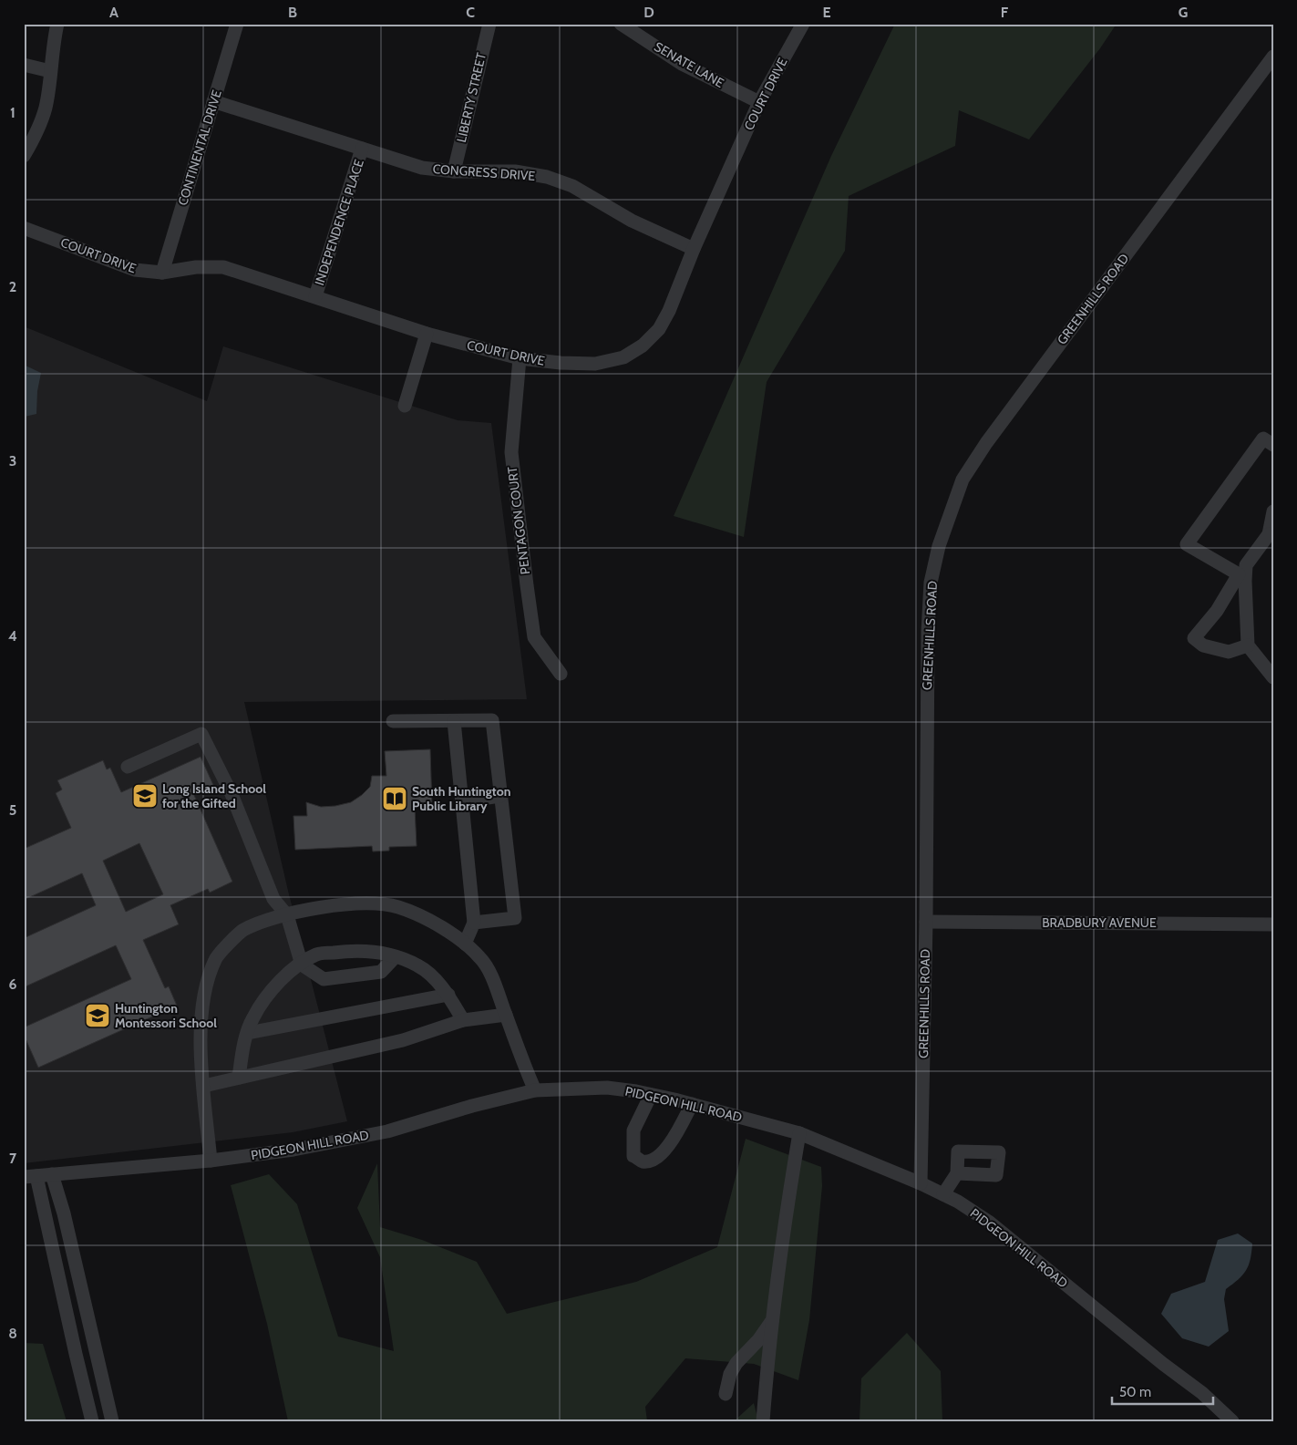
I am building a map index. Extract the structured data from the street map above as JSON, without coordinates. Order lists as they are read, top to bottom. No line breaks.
{"streets":{"street":["SENATE LANE","COURT DRIVE","LIBERTY STREET","CONTINENTAL DRIVE","CONGRESS DRIVE","INDEPENDENCE PLACE","GREENHILLS ROAD","PENTAGON COURT","BRADBURY AVENUE","PIDGEON HILL ROAD"]},"crossings":[["SENATE LANE","COURT DRIVE"],["COURT DRIVE","CONTINENTAL DRIVE"],["COURT DRIVE","CONGRESS DRIVE"],["COURT DRIVE","INDEPENDENCE PLACE"],["COURT DRIVE","PENTAGON COURT"],["LIBERTY STREET","CONGRESS DRIVE"],["CONTINENTAL DRIVE","CONGRESS DRIVE"],["CONGRESS DRIVE","INDEPENDENCE PLACE"],["GREENHILLS ROAD","BRADBURY AVENUE"],["GREENHILLS ROAD","PIDGEON HILL ROAD"]],"places":{"school or university":["Long Island School for the Gifted","Huntington Montessori School"],"library":["South Huntington Public Library"]},"scale_bar":"50 m","grid":{"columns":["A","B","C","D","E","F","G"],"rows":["1","2","3","4","5","6","7","8"]}}
